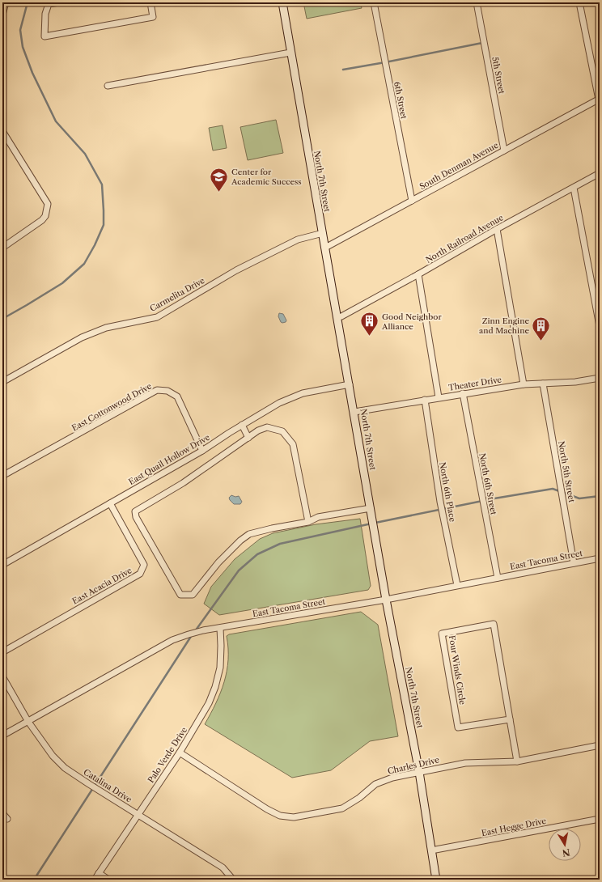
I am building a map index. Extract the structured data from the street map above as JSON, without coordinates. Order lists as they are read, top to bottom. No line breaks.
{"streets":{"main road":["North 7th Street"],"street":["5th Street","6th Street","South Denman Avenue","North Railroad Avenue","Carmelita Drive","Theater Drive","East Cottonwood Drive","East Quail Hollow Drive","North 5th Street","North 6th Street","North 6th Place","East Tacoma Street","East Acacia Drive","Four Winds Circle","Palo Verde Drive","Charles Drive","Catalina Drive","East Hegge Drive"]},"crossings":[["5th Street","South Denman Avenue"],["6th Street","South Denman Avenue"],["South Denman Avenue","North 7th Street"],["North 7th Street","North Railroad Avenue"],["North 7th Street","Carmelita Drive"],["North 7th Street","Theater Drive"],["North 7th Street","East Quail Hollow Drive"],["North 7th Street","East Tacoma Street"],["North 7th Street","Charles Drive"],["North 7th Street","East Hegge Drive"],["Theater Drive","North 5th Street"],["Theater Drive","North 6th Street"],["Theater Drive","North 6th Place"],["East Cottonwood Drive","East Quail Hollow Drive"],["East Quail Hollow Drive","East Acacia Drive"],["North 5th Street","East Tacoma Street"],["North 6th Street","East Tacoma Street"],["North 6th Place","East Tacoma Street"],["East Tacoma Street","Palo Verde Drive"],["East Tacoma Street","Catalina Drive"],["Four Winds Circle","Charles Drive"],["Palo Verde Drive","Charles Drive"],["Palo Verde Drive","Catalina Drive"]],"places":{"school or university":["Center for Academic Success"],"building":["Good Neighbor Alliance","Zinn Engine and Machine"]},"north":"bottom"}
